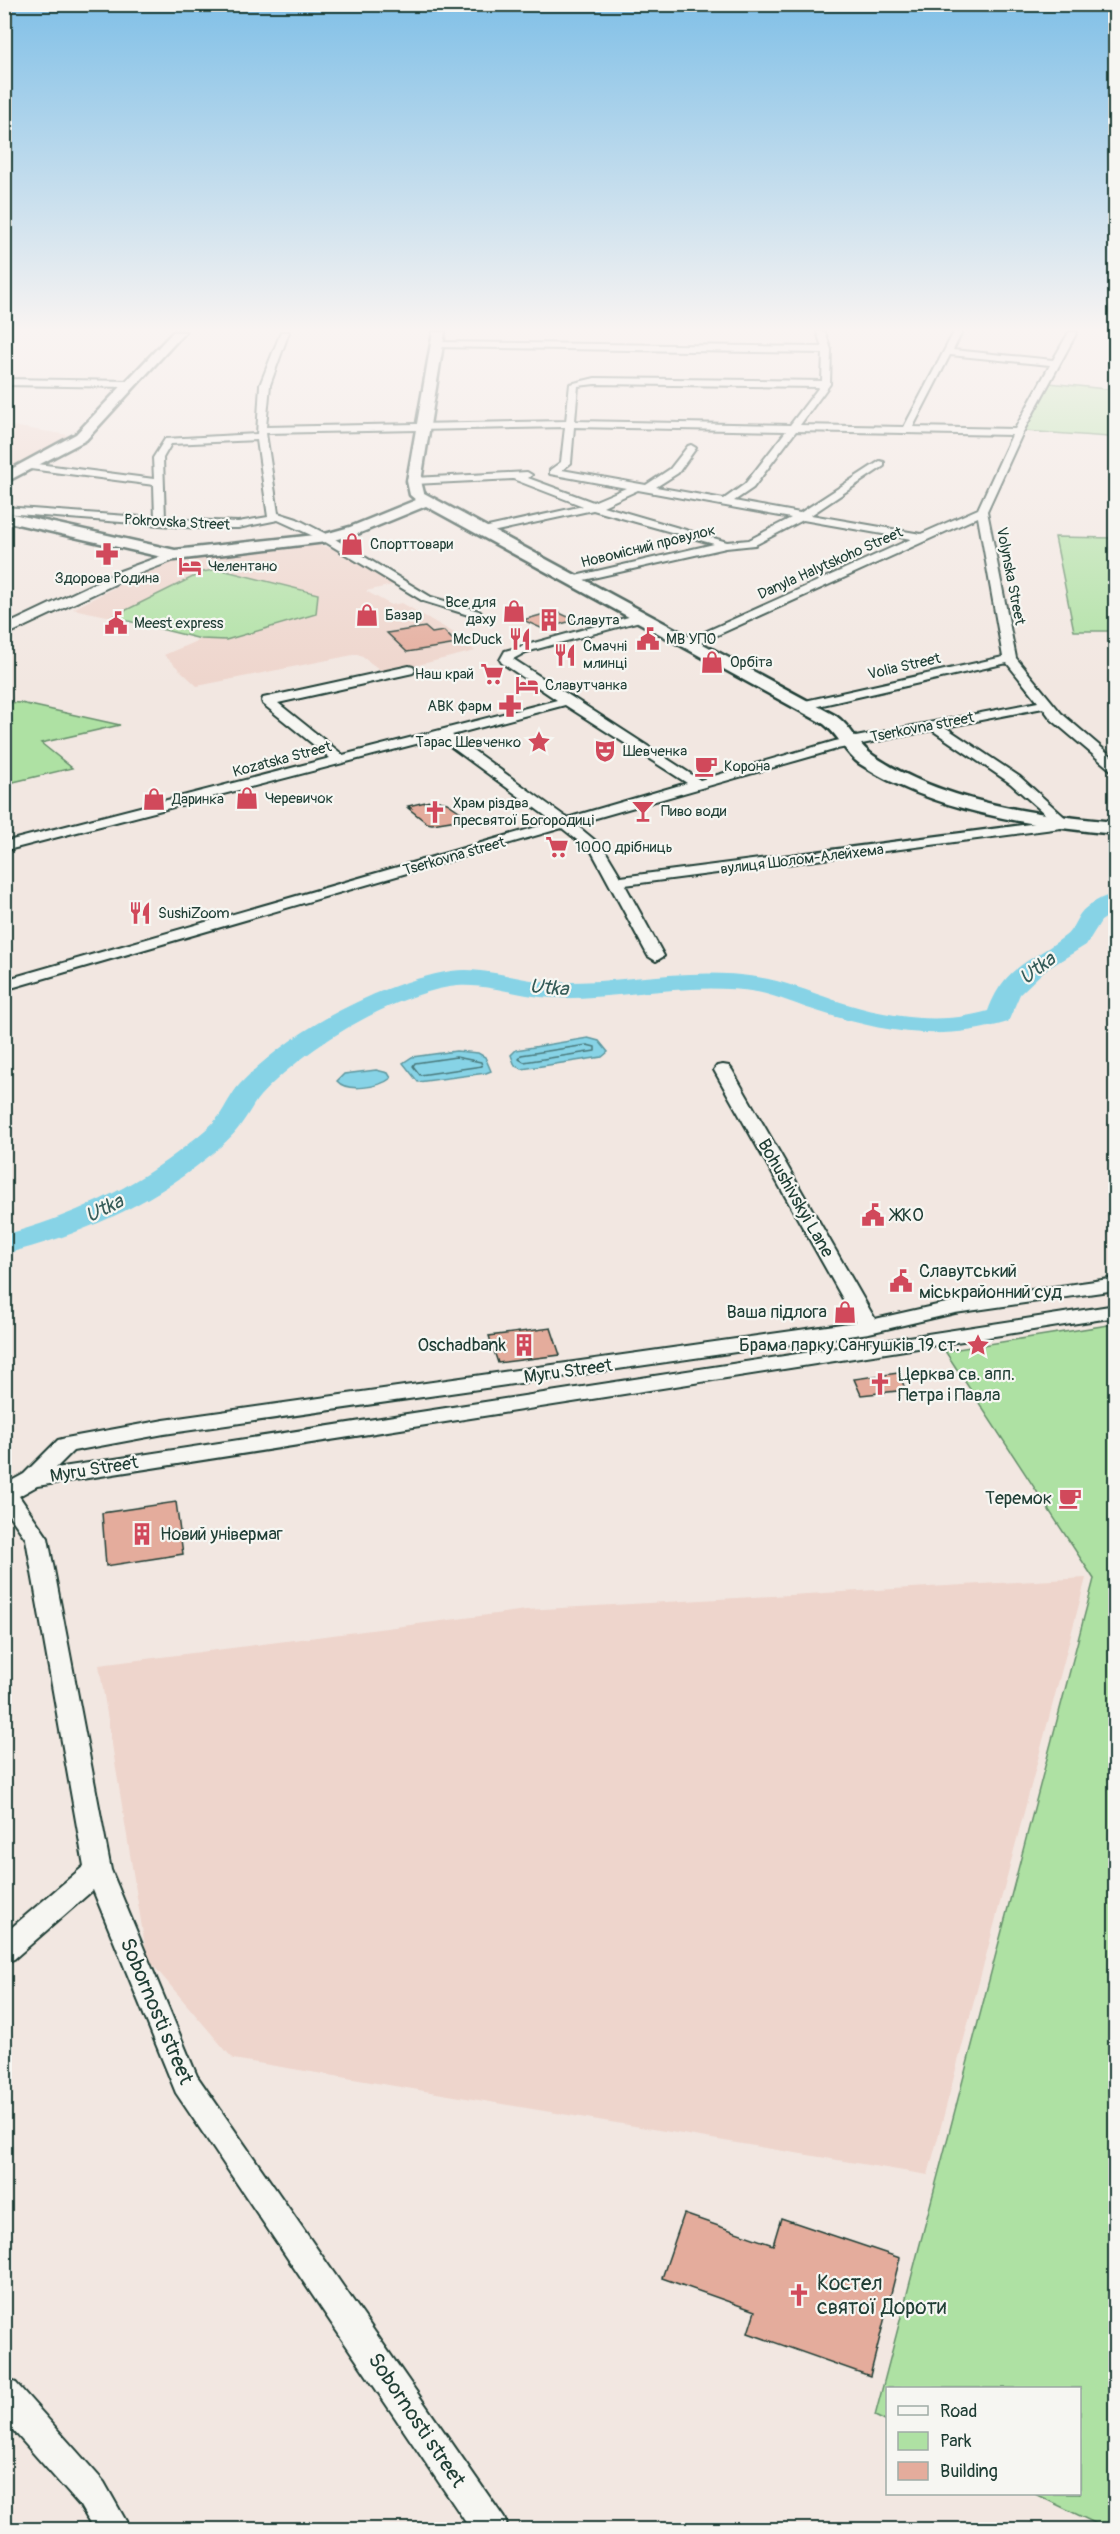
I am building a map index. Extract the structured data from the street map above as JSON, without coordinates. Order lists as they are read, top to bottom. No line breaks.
{"streets":{"main road":["Pokrovska Street"],"street":["Новомісний провулок","Danyla Halytskoho Street","Volynska Street","Volia Street","Tserkovna street","Kozatska Street","вулиця Шолом-Алейхема","Bohushivskyi Lane","Myru Street","Sobornosti street"]},"crossings":[["Danyla Halytskoho Street","Volynska Street"],["Volynska Street","Volia Street"],["Volynska Street","Tserkovna street"],["Bohushivskyi Lane","Myru Street"],["Myru Street","Sobornosti street"]],"water":["Utka"],"places":{"shop":["Спорттовари","Все для даху","Базар","Орбіта","Черевичок","Даринка","Ваша підлога"],"pharmacy":["Здорова Родина","АВК фарм"],"hotel":["Челентано","Славутчанка"],"building":["Славута","Oschadbank","Новий універмаг"],"public building":["Meest express","МВ УПО","ЖКО","Славутський міськрайонний суд"],"restaurant":["McDuck","Смачні млинці","SushiZoom"],"supermarket":["Наш край","1000 дрібниць"],"place":["Тарас Шевченко","Брама парку Сангушків 19 ст."],"theatre":["Шевченка"],"cafe":["Корона","Теремок"],"bar":["Пиво води"],"church":["Храм різдва пресвятої Богородиці","Церква св. апп. Петра і Павла","Костел святої Дороти"]},"legend":["Road","Park","Building"]}
